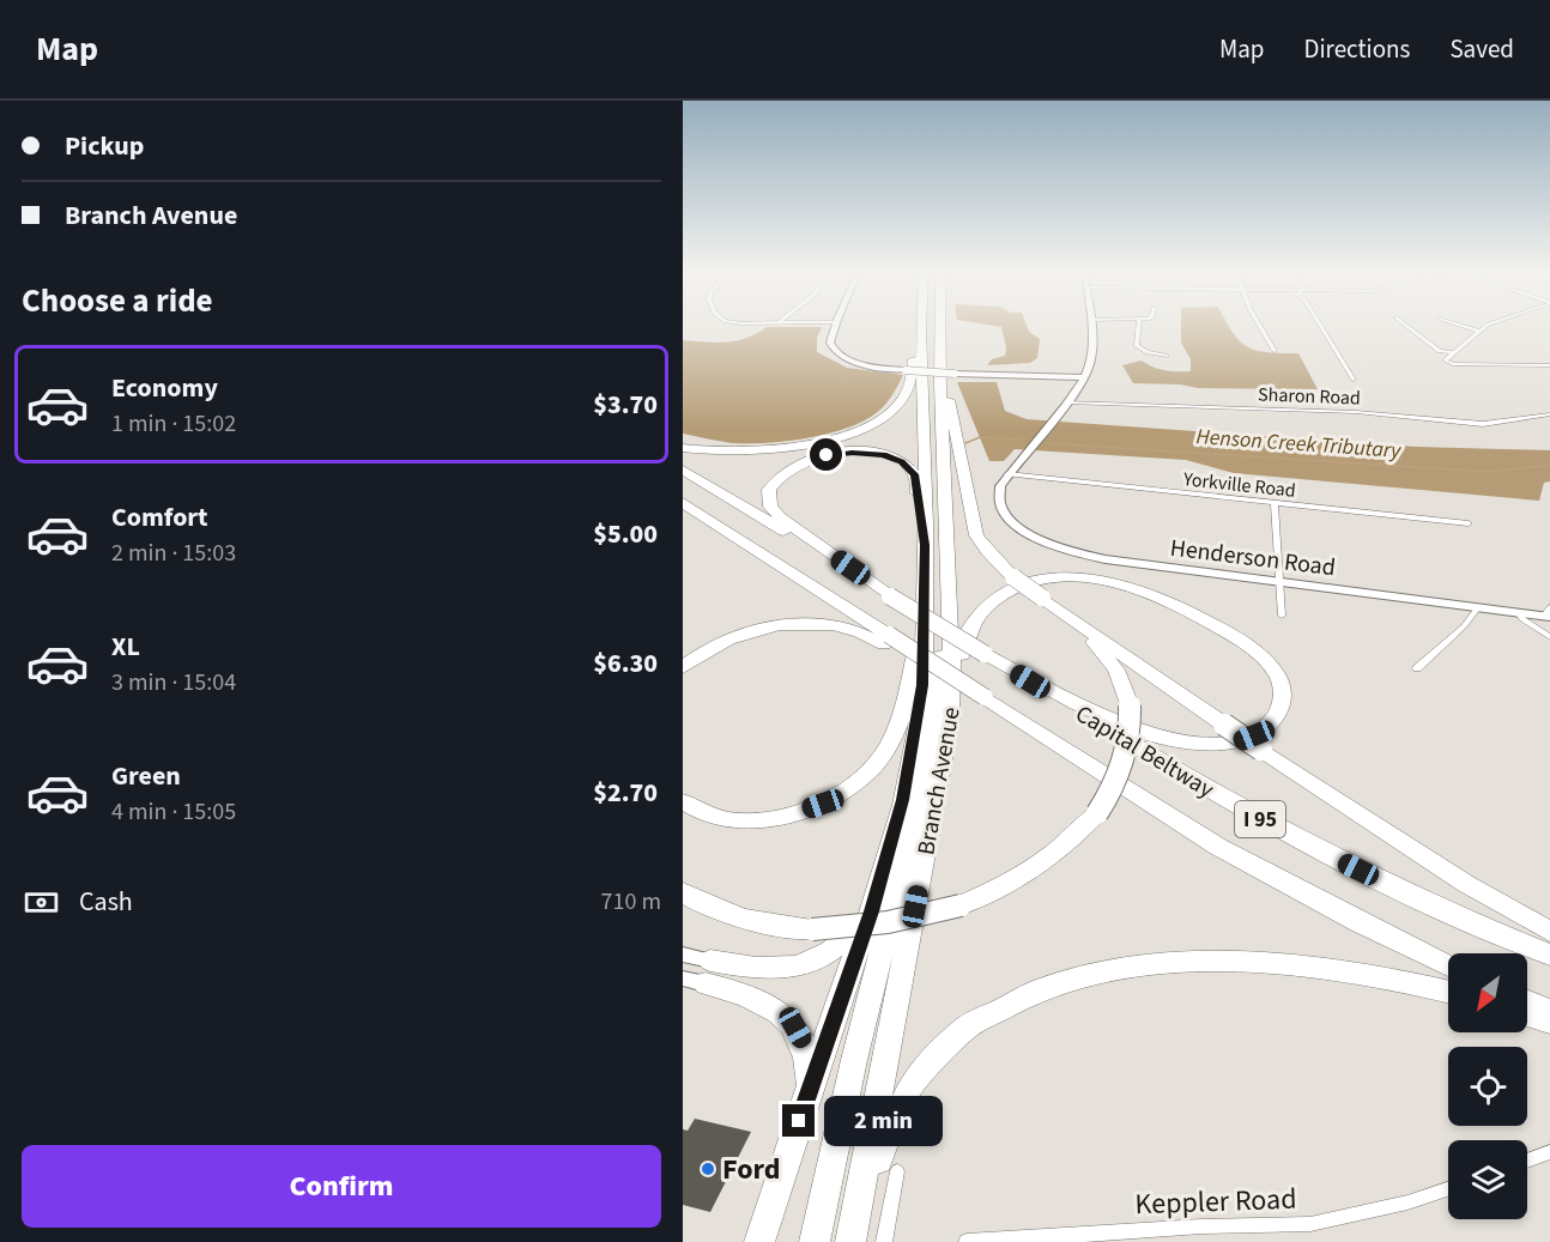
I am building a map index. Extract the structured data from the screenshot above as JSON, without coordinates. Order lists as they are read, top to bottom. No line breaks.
{"streets":{"highway":["Capital Beltway","Branch Avenue","I 95"],"street":["Sharon Road","Yorkville Road","Henderson Road","Keppler Road"]},"crossings":[["Yorkville Road","Henderson Road"]],"water":["Henson Creek Tributary"],"places":["Ford"],"north":"bottom left","page":{"header":"Map","nav":["Map","Directions","Saved"],"banner":["Pickup","Branch Avenue"],"heading":"Choose a ride","list":[{"name":"Economy","note":"1 min · 15:02","value":"$3.70"},{"name":"Comfort","note":"2 min · 15:03","value":"$5.00"},{"name":"XL","note":"3 min · 15:04","value":"$6.30"},{"name":"Green","note":"4 min · 15:05","value":"$2.70"}],"pay":["Cash","710 m"],"bubble":"2 min","buttons":"Confirm"}}
